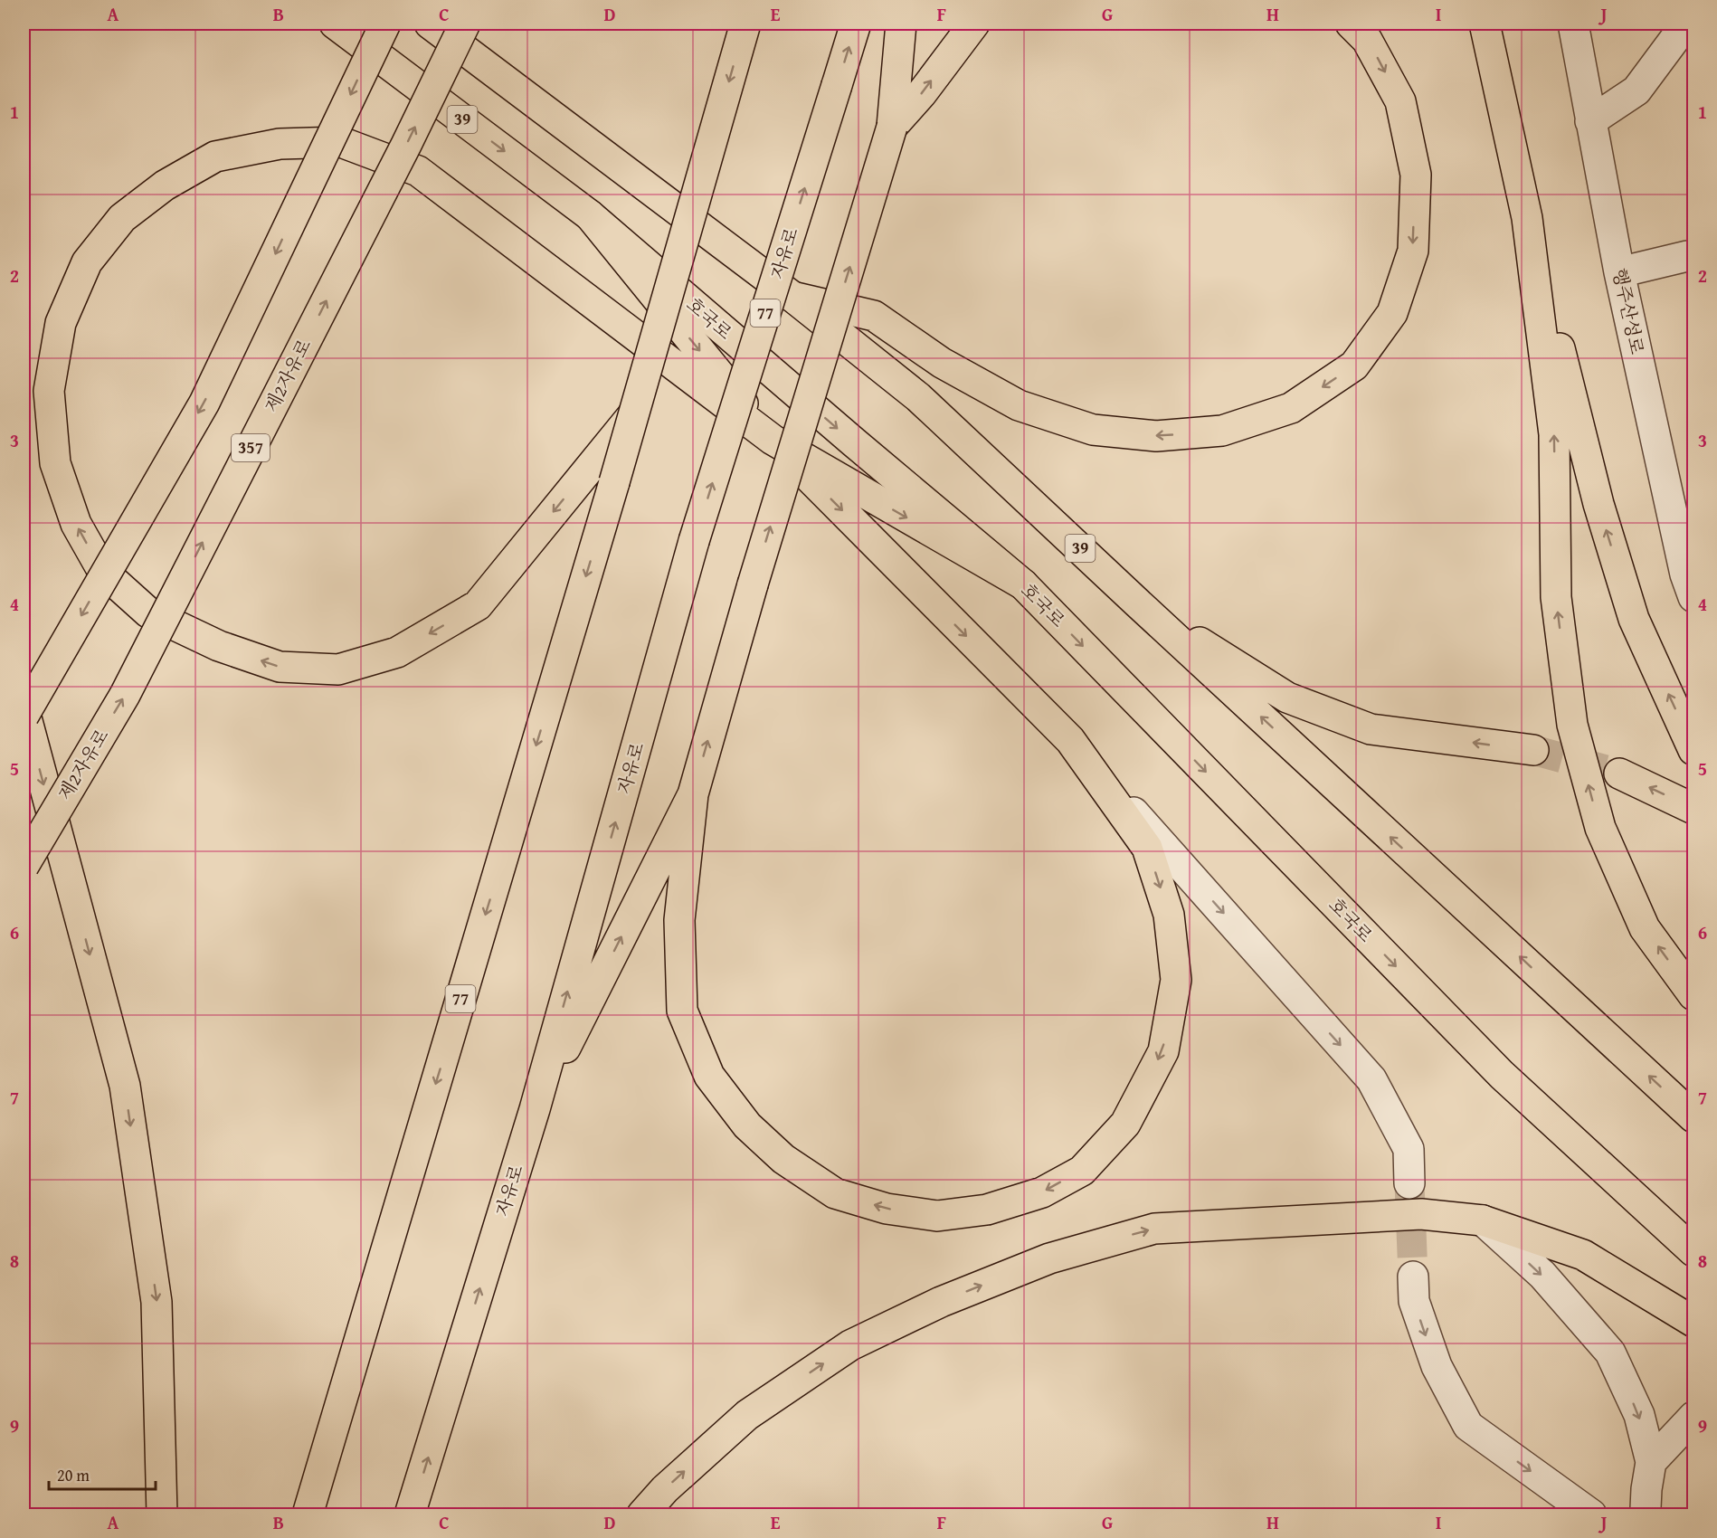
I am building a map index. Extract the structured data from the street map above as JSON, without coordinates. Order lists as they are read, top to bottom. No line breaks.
{"streets":{"main road":["39","자유로","77","호국로","제2자유로","357"],"street":["행주산성로"]},"scale_bar":"20 m","grid":{"columns":["A","B","C","D","E","F","G","H","I","J"],"rows":["1","2","3","4","5","6","7","8","9"]}}
